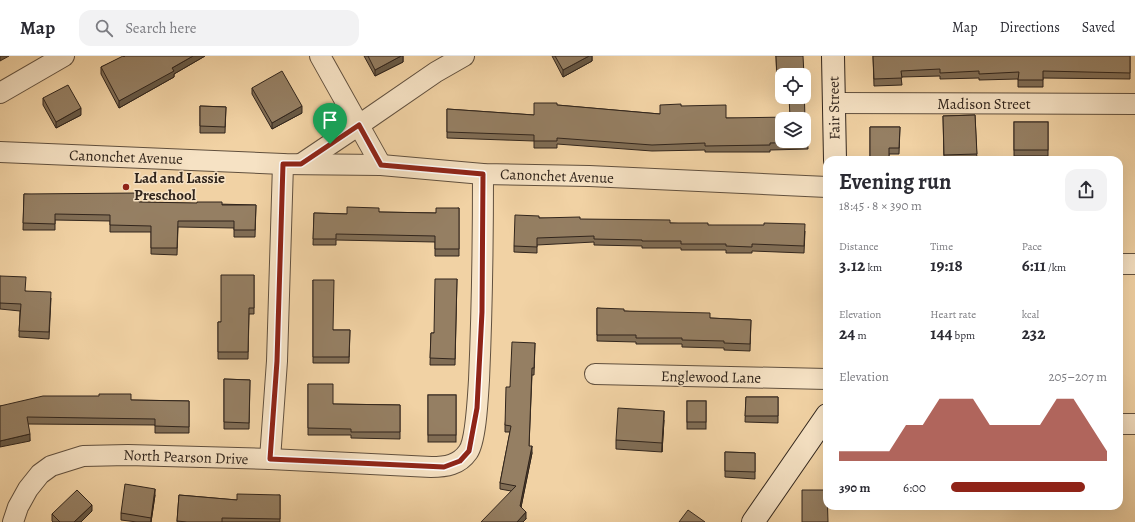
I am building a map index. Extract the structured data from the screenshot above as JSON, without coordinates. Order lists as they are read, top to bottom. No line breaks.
{"streets":{"street":["Madison Street","Fair Street","Canonchet Avenue","Englewood Lane","North Pearson Drive"]},"crossings":[["Madison Street","Fair Street"],["Canonchet Avenue","North Pearson Drive"]],"places":["Lad and Lassie Preschool"],"page":{"header":"Map","search":"Search here","nav":["Map","Directions","Saved"],"heading":["Evening run","18:45 · 8 × 390 m"],"stats":[["Distance","3.12 km"],["Time","19:18"],["Pace","6:11 /km"],["Elevation","24 m"],["Heart rate","144 bpm"],["kcal","232"]],"chart":["Elevation","205–207 m"],"list":[{"name":"390 m","note":"6:00"}]}}
